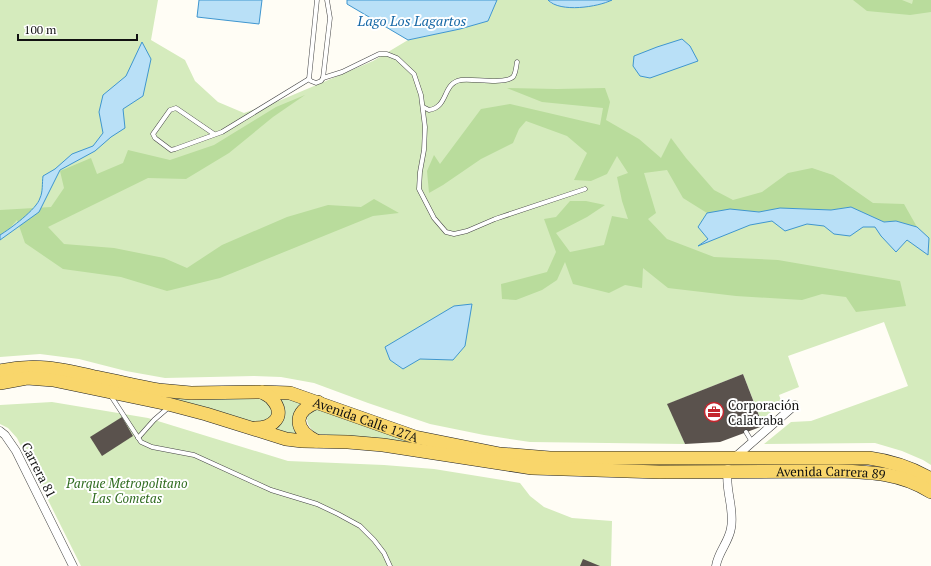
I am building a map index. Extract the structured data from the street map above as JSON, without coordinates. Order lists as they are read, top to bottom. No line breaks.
{"streets":{"main road":["Avenida Calle 127A","Avenida Carrera 89"],"street":["Carrera 81"]},"crossings":[["Avenida Calle 127A","Avenida Carrera 89"]],"water":["Lago Los Lagartos"],"parks":["Parque Metropolitano Las Cometas"],"places":{"office":["Corporación Calatraba"]},"scale_bar":"100 m"}
